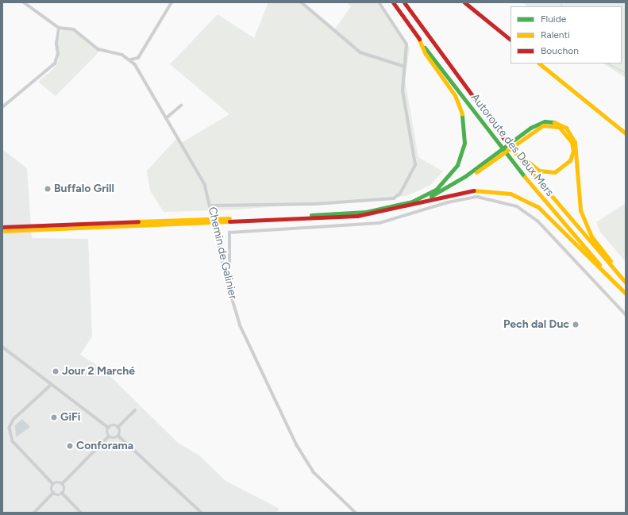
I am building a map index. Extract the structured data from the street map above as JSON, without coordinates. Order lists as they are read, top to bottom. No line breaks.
{"streets":{"main road":["Autoroute des Deux Mers"],"street":["Chemin de Galinier"]},"places":["Buffalo Grill","Pech dal Duc","Jour 2 Marché","GiFi","Conforama"],"legend":["Fluide","Ralenti","Bouchon"]}
